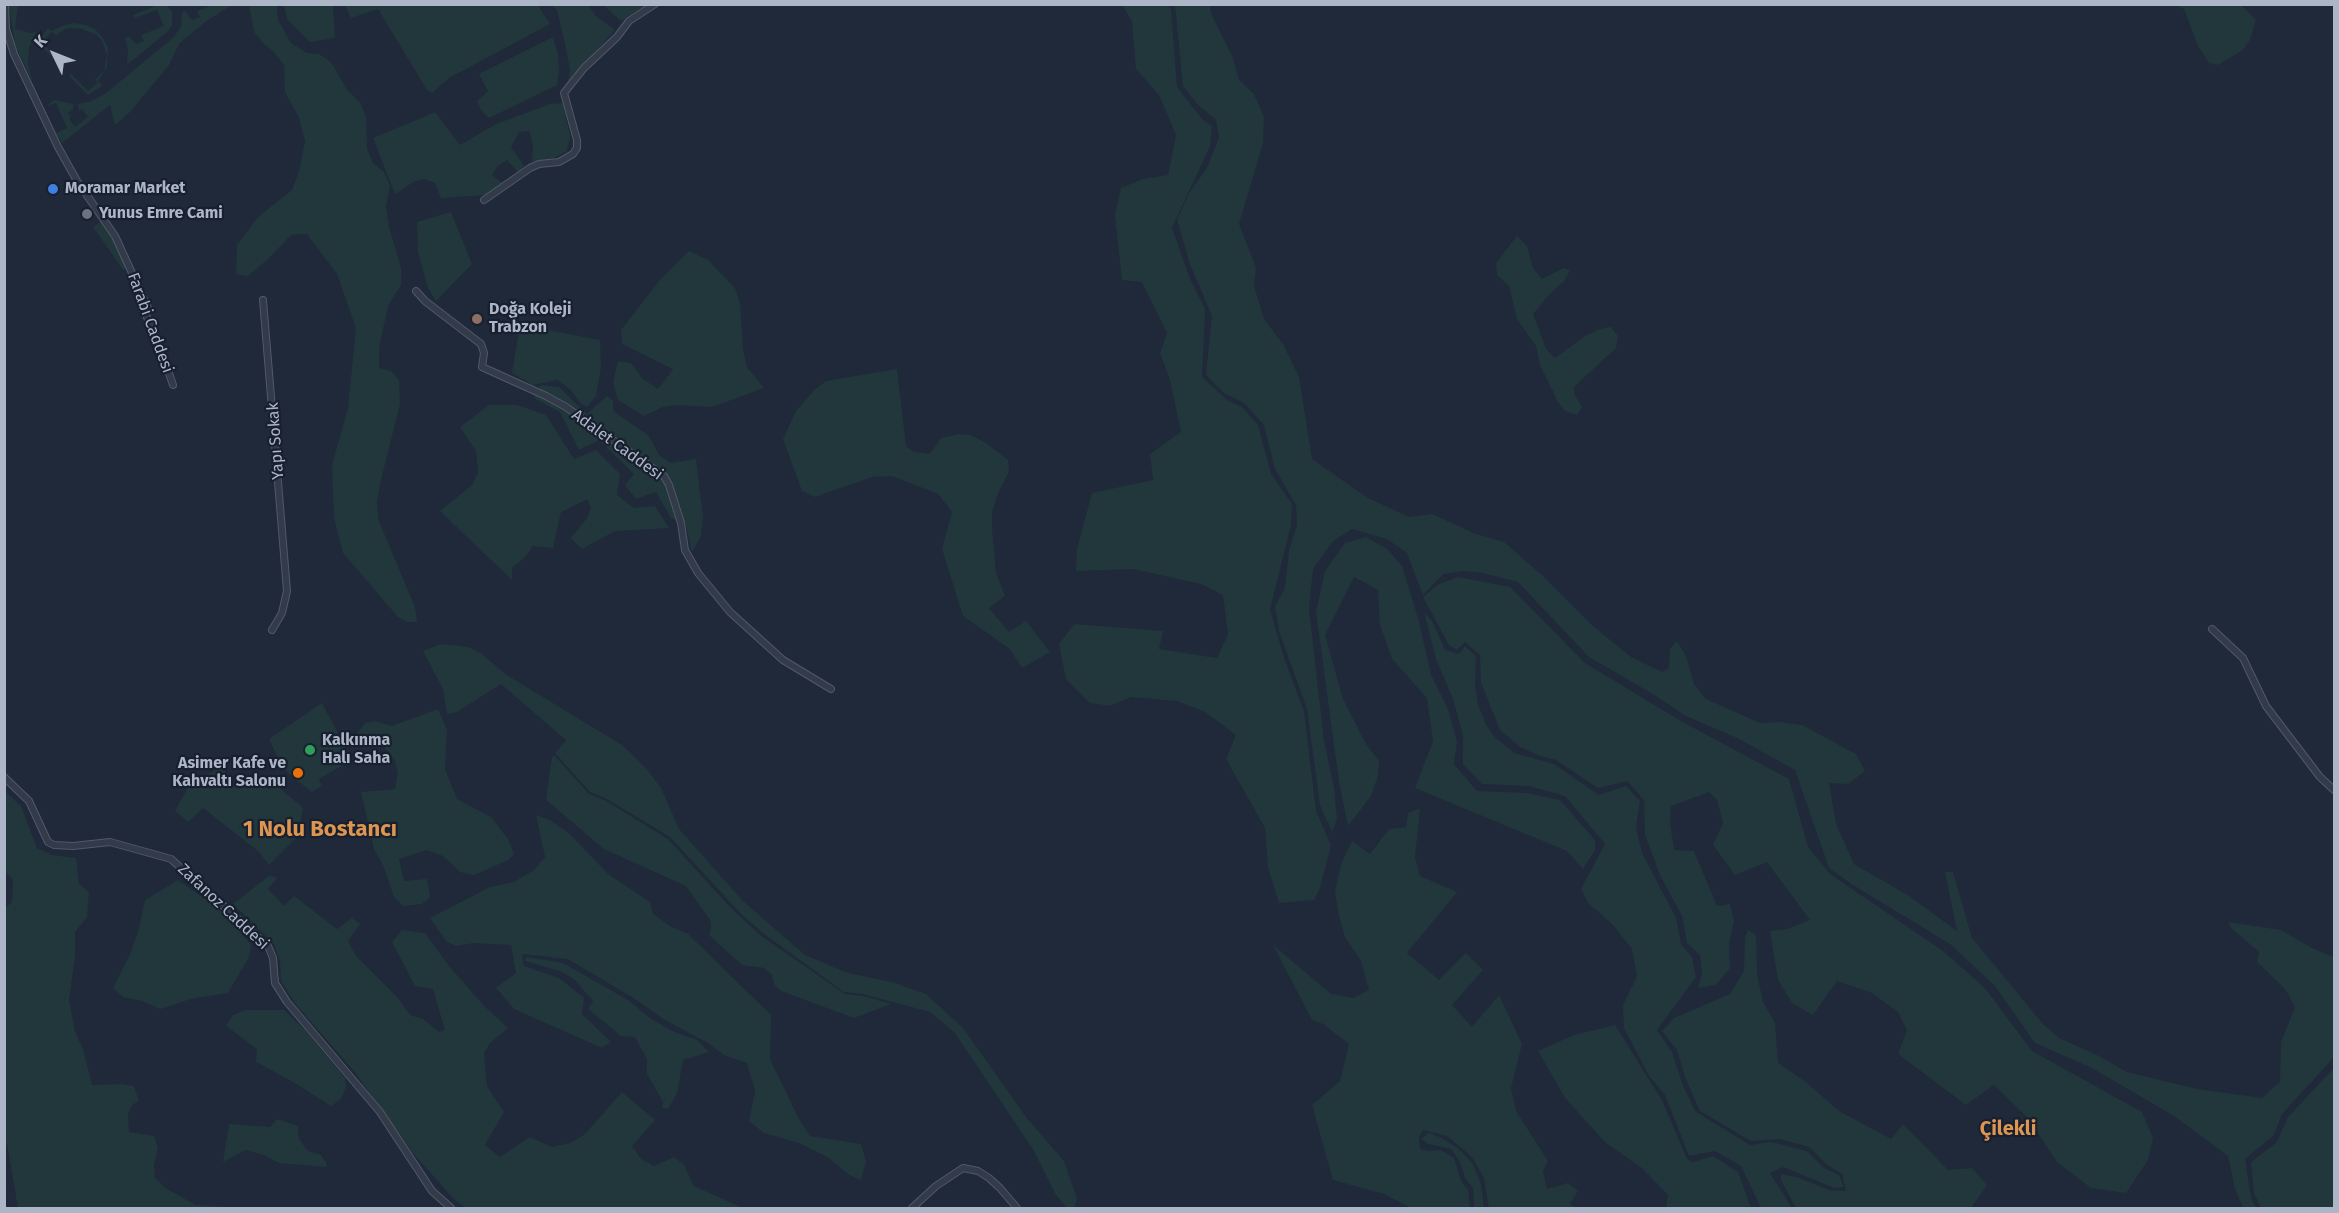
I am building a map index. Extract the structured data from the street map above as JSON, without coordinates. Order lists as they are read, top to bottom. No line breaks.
{"streets":{"street":["Farabi Caddesi","Yapı Sokak","Adalet Caddesi","Zafanoz Caddesi"]},"districts":["1 Nolu Bostancı","Çilekli"],"places":["Moramar Market","Yunus Emre Cami","Doğa Koleji Trabzon","Kalkınma Halı Saha","Asimer Kafe ve Kahvaltı Salonu"],"north":"top left"}
